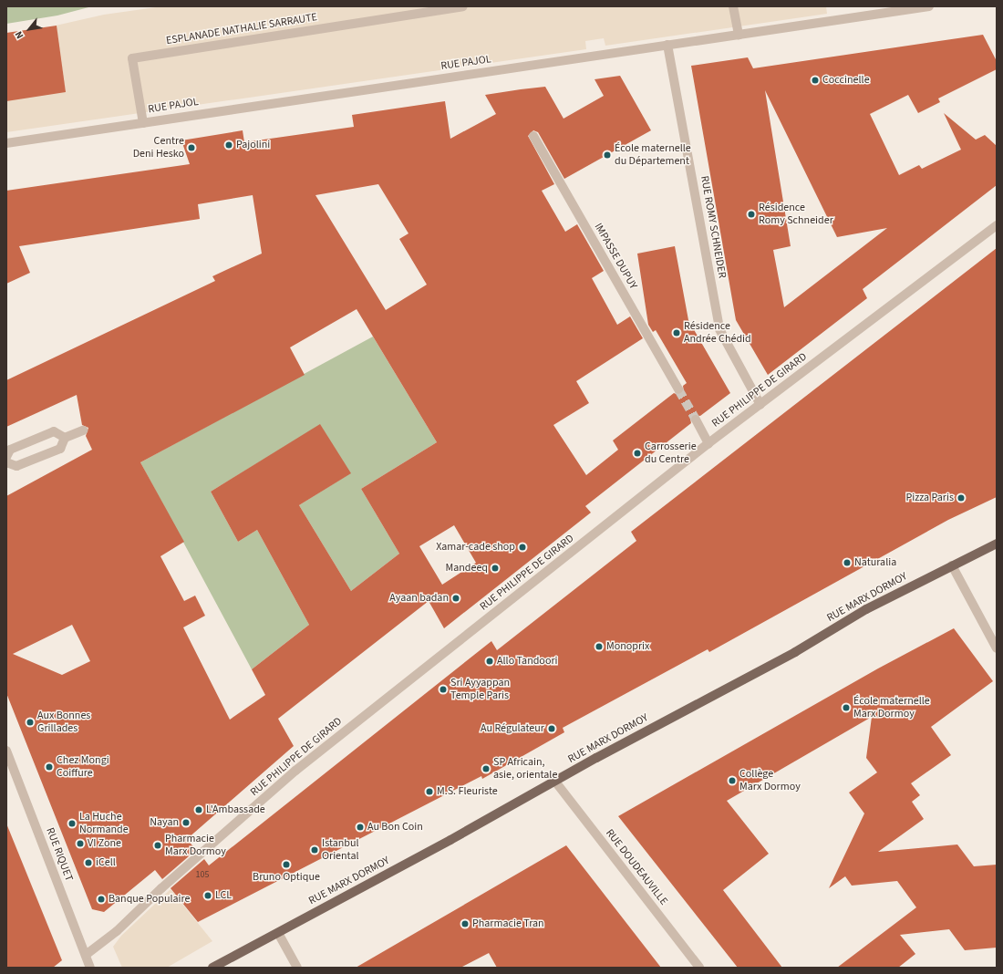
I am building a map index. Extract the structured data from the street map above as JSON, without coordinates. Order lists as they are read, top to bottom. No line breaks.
{"streets":{"main road":["RUE MARX DORMOY"],"street":["ESPLANADE NATHALIE SARRAUTE","RUE PAJOL","RUE ROMY SCHNEIDER","IMPASSE DUPUY","RUE PHILIPPE DE GIRARD","RUE RIQUET","RUE DOUDEAUVILLE"]},"crossings":[["ESPLANADE NATHALIE SARRAUTE","RUE PAJOL"],["RUE PAJOL","RUE ROMY SCHNEIDER"],["RUE ROMY SCHNEIDER","RUE PHILIPPE DE GIRARD"],["RUE PHILIPPE DE GIRARD","RUE RIQUET"],["RUE MARX DORMOY","RUE DOUDEAUVILLE"]],"places":["Coccinelle","Pajolini","Centre Deni Hesko","École maternelle du Département","Résidence Romy Schneider","Résidence Andrée Chédid","Carrosserie du Centre","Pizza Paris","Xamar-cade shop","Naturalia","Mandeeq","Ayaan badan","Monoprix","Allo Tandoori","Sri Ayyappan Temple Paris","École maternelle Marx Dormoy","Aux Bonnes Grillades","Au Régulateur","Chez Mongi Coiffure","SP Africain, asie, orientale","Collège Marx Dormoy","M.S. Fleuriste","L'Ambassade","Nayan","La Huche Normande","Au Bon Coin","VI Zone","Pharmacie Marx Dormoy","Istanbul Oriental","iCell","Bruno Optique","LCL","Banque Populaire","Pharmacie Tran"],"house_numbers":["105"],"north":"bottom left"}
